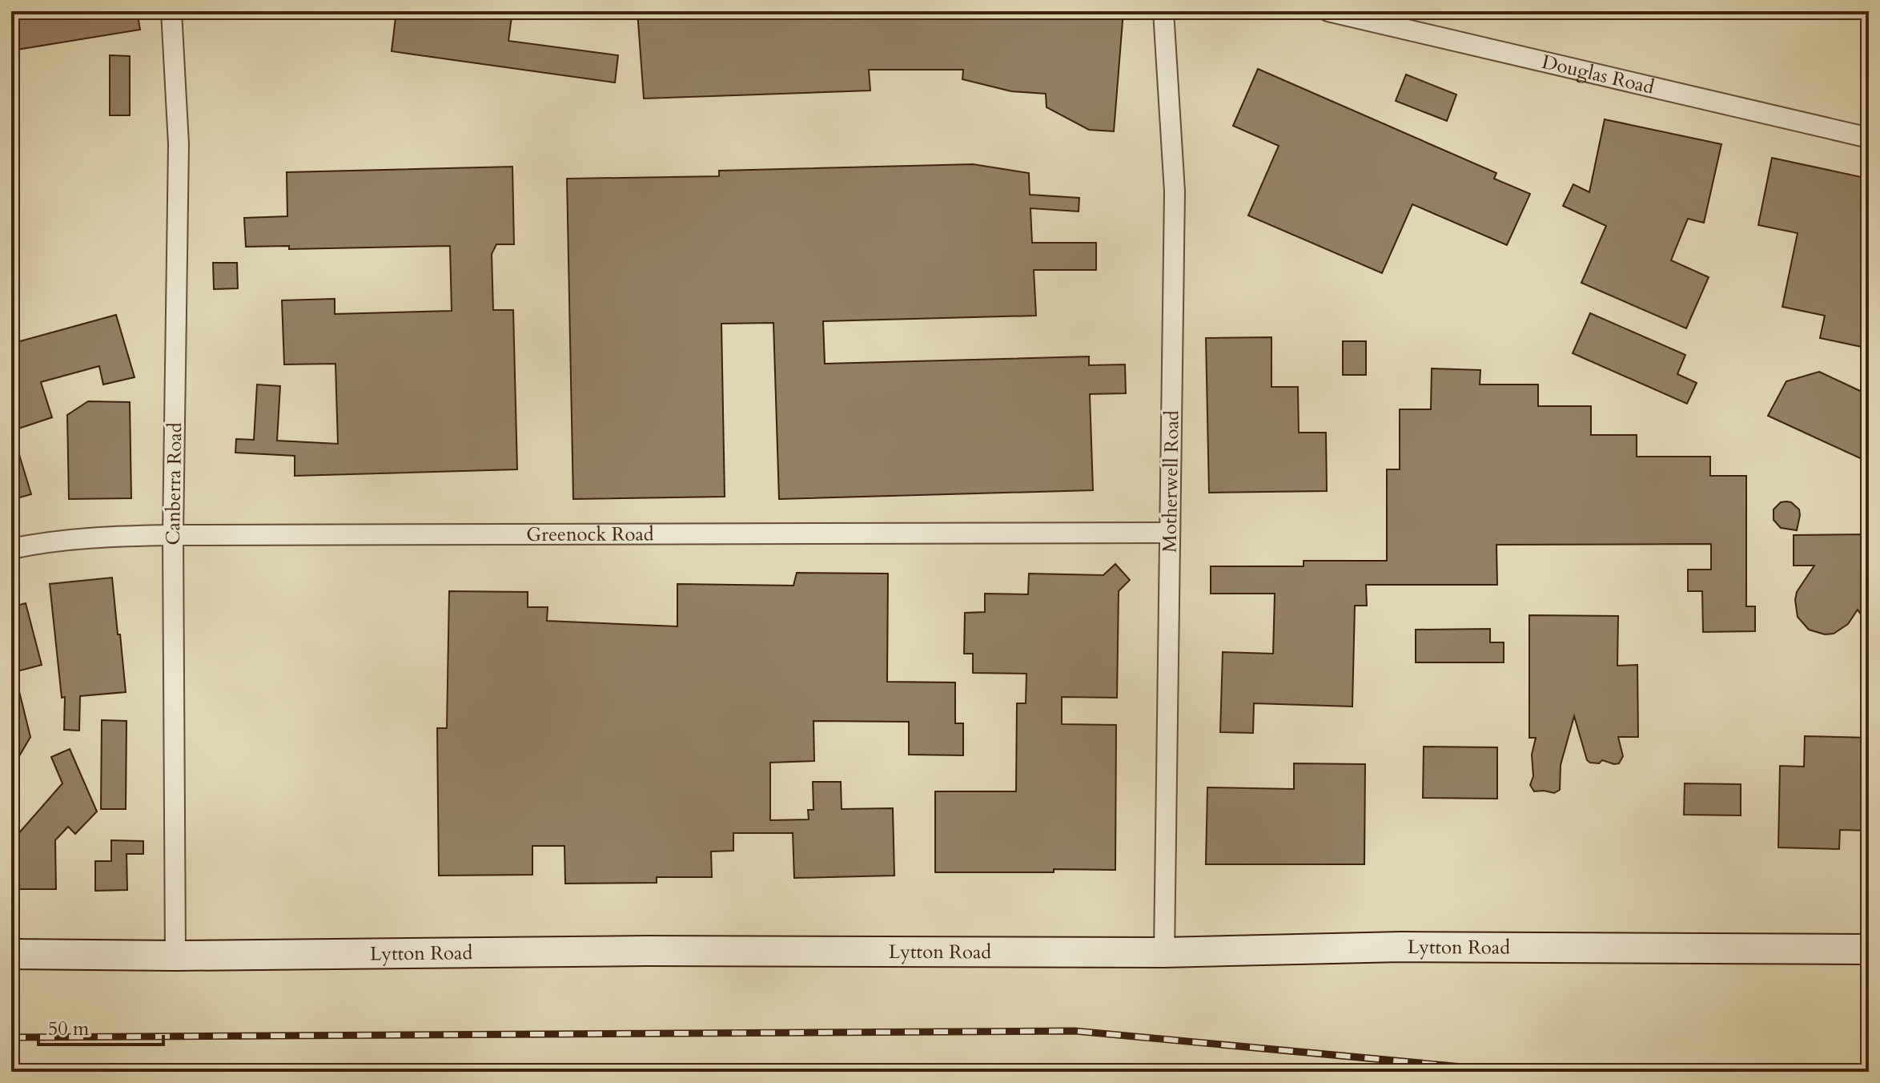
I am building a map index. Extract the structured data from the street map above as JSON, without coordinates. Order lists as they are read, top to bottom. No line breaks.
{"streets":{"main road":["Lytton Road"],"street":["Douglas Road","Motherwell Road","Canberra Road","Greenock Road"]},"crossings":[["Motherwell Road","Greenock Road"],["Motherwell Road","Lytton Road"],["Canberra Road","Greenock Road"],["Canberra Road","Lytton Road"]],"scale_bar":"50 m"}
